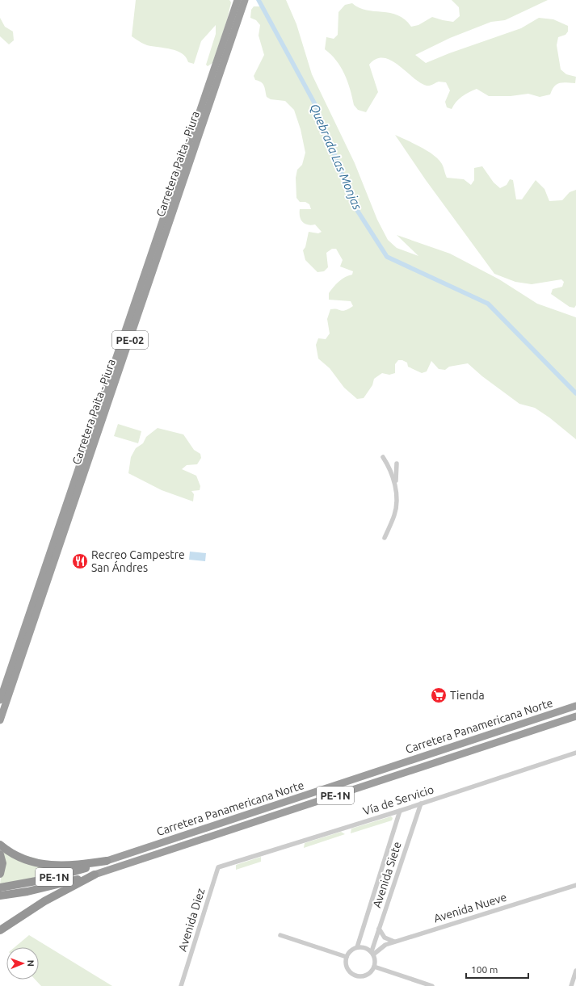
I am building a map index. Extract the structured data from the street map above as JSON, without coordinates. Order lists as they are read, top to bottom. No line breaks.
{"streets":{"highway":["Carretera Paita - Piura","PE-02","Carretera Panamericana Norte","PE-1N"],"street":["Vía de Servicio","Avenida Siete","Avenida Nueve","Avenida Diez"]},"crossings":[["Vía de Servicio","Avenida Siete"],["Vía de Servicio","Avenida Diez"],["Avenida Siete","Avenida Nueve"]],"water":["Quebrada Las Monjas"],"places":{"restaurant":["Recreo Campestre San Ándres"],"supermarket":["Tienda"]},"scale_bar":"100 m","north":"right"}
